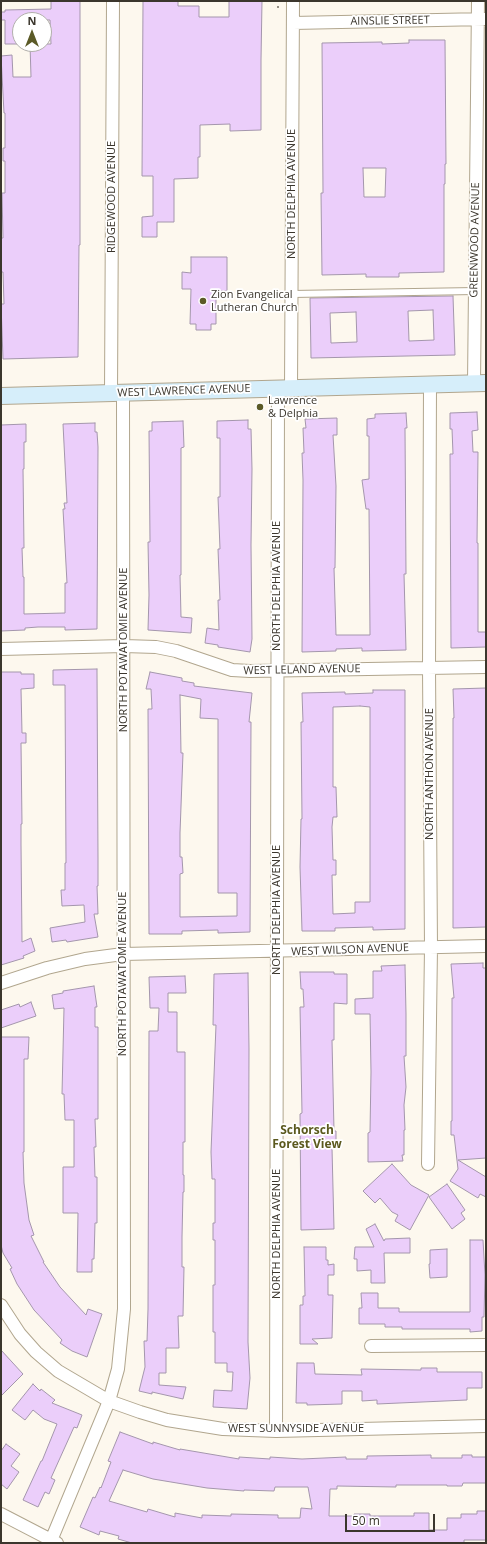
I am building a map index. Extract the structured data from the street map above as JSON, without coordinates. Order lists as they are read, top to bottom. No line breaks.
{"streets":{"main road":["WEST LAWRENCE AVENUE"],"street":["AINSLIE STREET","NORTH DELPHIA AVENUE","RIDGEWOOD AVENUE","GREENWOOD AVENUE","NORTH POTAWATOMIE AVENUE","WEST LELAND AVENUE","NORTH ANTHON AVENUE","WEST WILSON AVENUE","WEST SUNNYSIDE AVENUE"]},"crossings":[["AINSLIE STREET","NORTH DELPHIA AVENUE"],["AINSLIE STREET","GREENWOOD AVENUE"],["NORTH DELPHIA AVENUE","WEST LAWRENCE AVENUE"],["NORTH DELPHIA AVENUE","WEST LELAND AVENUE"],["NORTH DELPHIA AVENUE","WEST WILSON AVENUE"],["NORTH DELPHIA AVENUE","WEST SUNNYSIDE AVENUE"],["RIDGEWOOD AVENUE","WEST LAWRENCE AVENUE"],["RIDGEWOOD AVENUE","NORTH POTAWATOMIE AVENUE"],["GREENWOOD AVENUE","WEST LAWRENCE AVENUE"],["WEST LAWRENCE AVENUE","NORTH POTAWATOMIE AVENUE"],["WEST LAWRENCE AVENUE","NORTH ANTHON AVENUE"],["NORTH POTAWATOMIE AVENUE","WEST LELAND AVENUE"],["NORTH POTAWATOMIE AVENUE","WEST WILSON AVENUE"],["NORTH POTAWATOMIE AVENUE","WEST SUNNYSIDE AVENUE"],["WEST LELAND AVENUE","NORTH ANTHON AVENUE"],["NORTH ANTHON AVENUE","WEST WILSON AVENUE"]],"districts":["Schorsch Forest View"],"places":["Zion Evangelical Lutheran Church","Lawrence & Delphia"],"scale_bar":"50 m","north":"top"}
